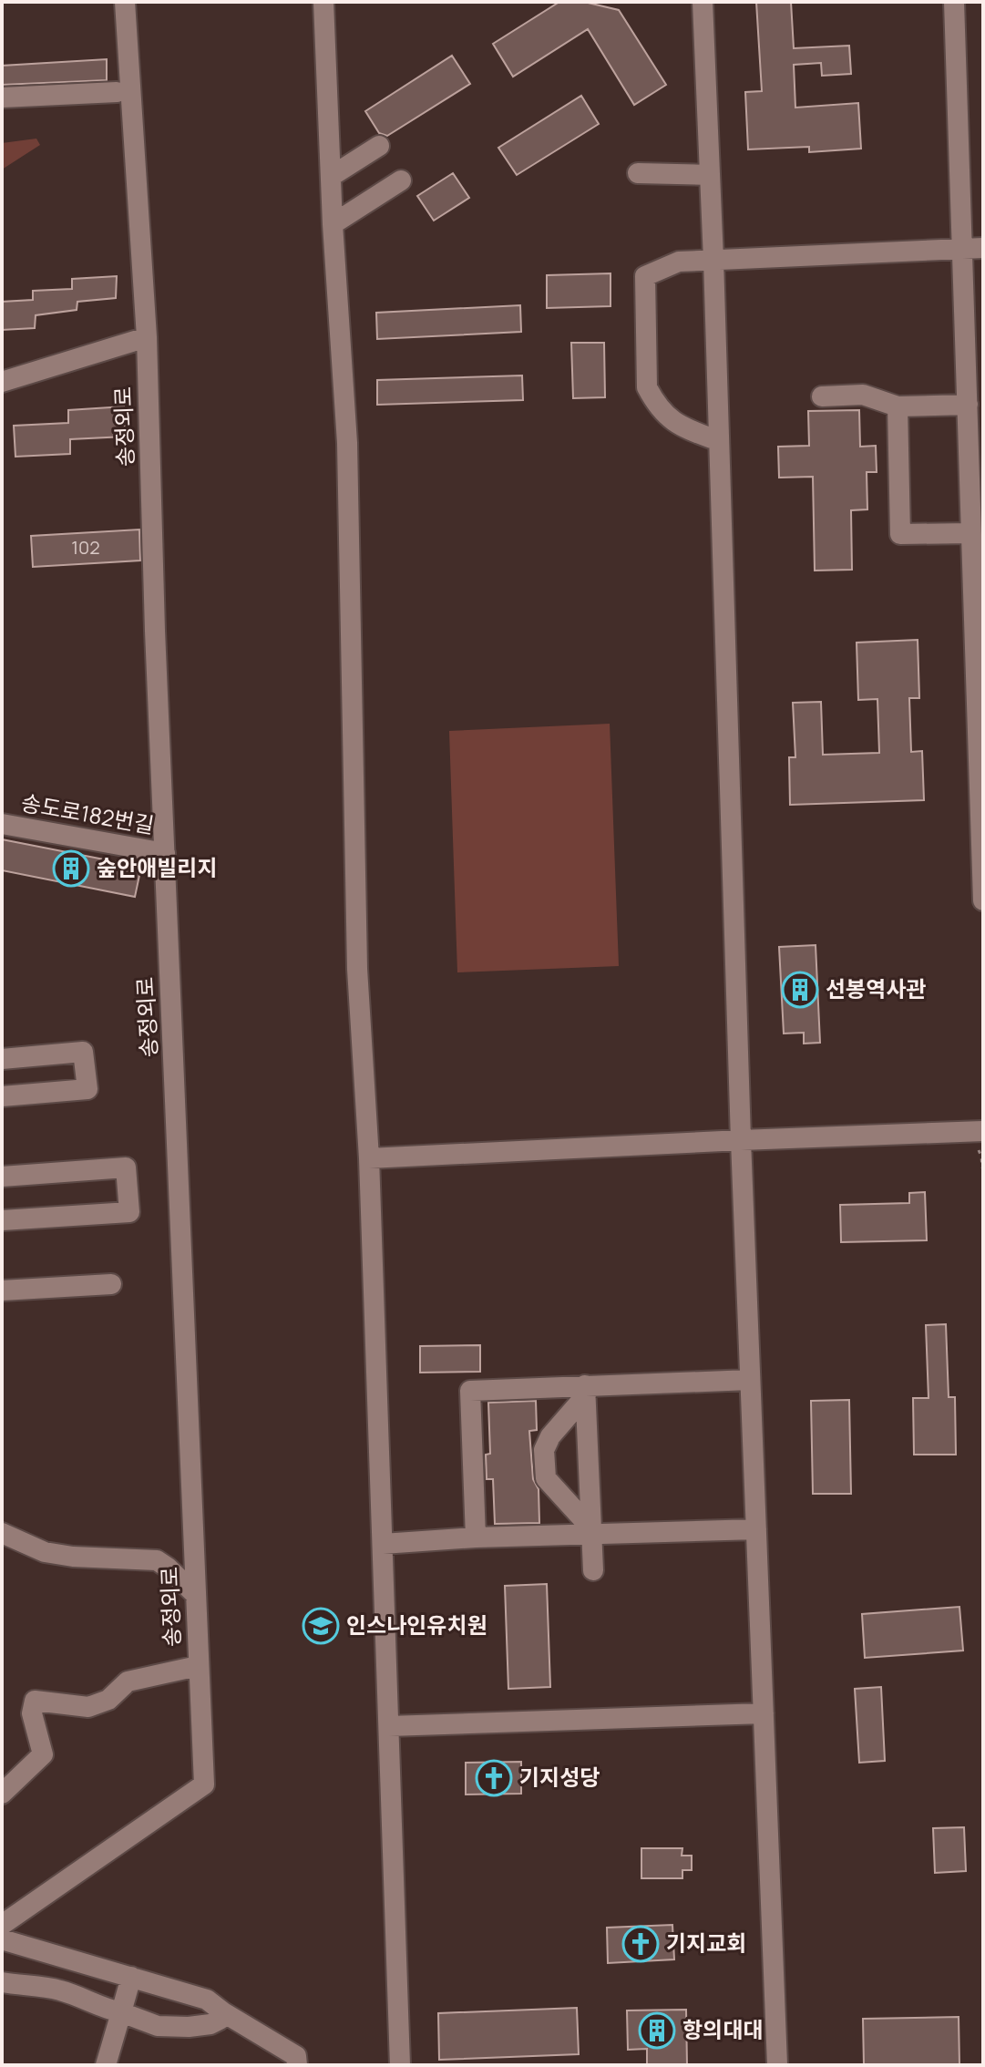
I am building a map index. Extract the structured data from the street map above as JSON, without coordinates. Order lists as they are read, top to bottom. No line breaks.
{"streets":{"street":["송정외로","송도로182번길"]},"crossings":[["송정외로","송도로182번길"]],"places":{"building":["숲안애빌리지","선봉역사관","항의대대"],"school or university":["인스나인유치원"],"church":["기지성당","기지교회"]},"house_numbers":["102"]}
